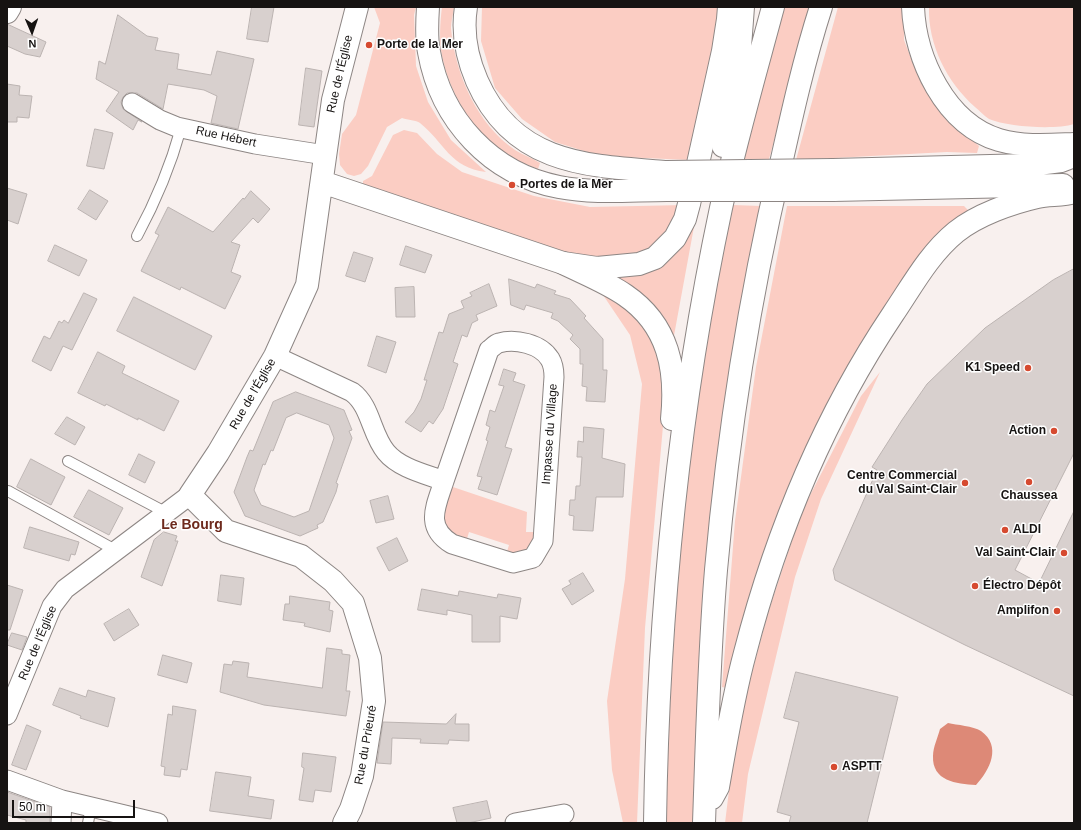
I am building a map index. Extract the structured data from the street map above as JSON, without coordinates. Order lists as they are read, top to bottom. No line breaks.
{"streets":{"main road":["Rue de l'Église","Rue du Prieuré"],"street":["Rue Hébert","Impasse du Village"]},"crossings":[["Rue de l'Église","Rue Hébert"],["Rue de l'Église","Rue du Prieuré"]],"districts":["Le Bourg"],"places":["Porte de la Mer","Portes de la Mer","K1 Speed","Action","Chaussea","Centre Commercial du Val Saint-Clair","ALDI","Val Saint-Clair","Électro Dépôt","Amplifon","ASPTT"],"scale_bar":"50 m","north":"bottom"}
